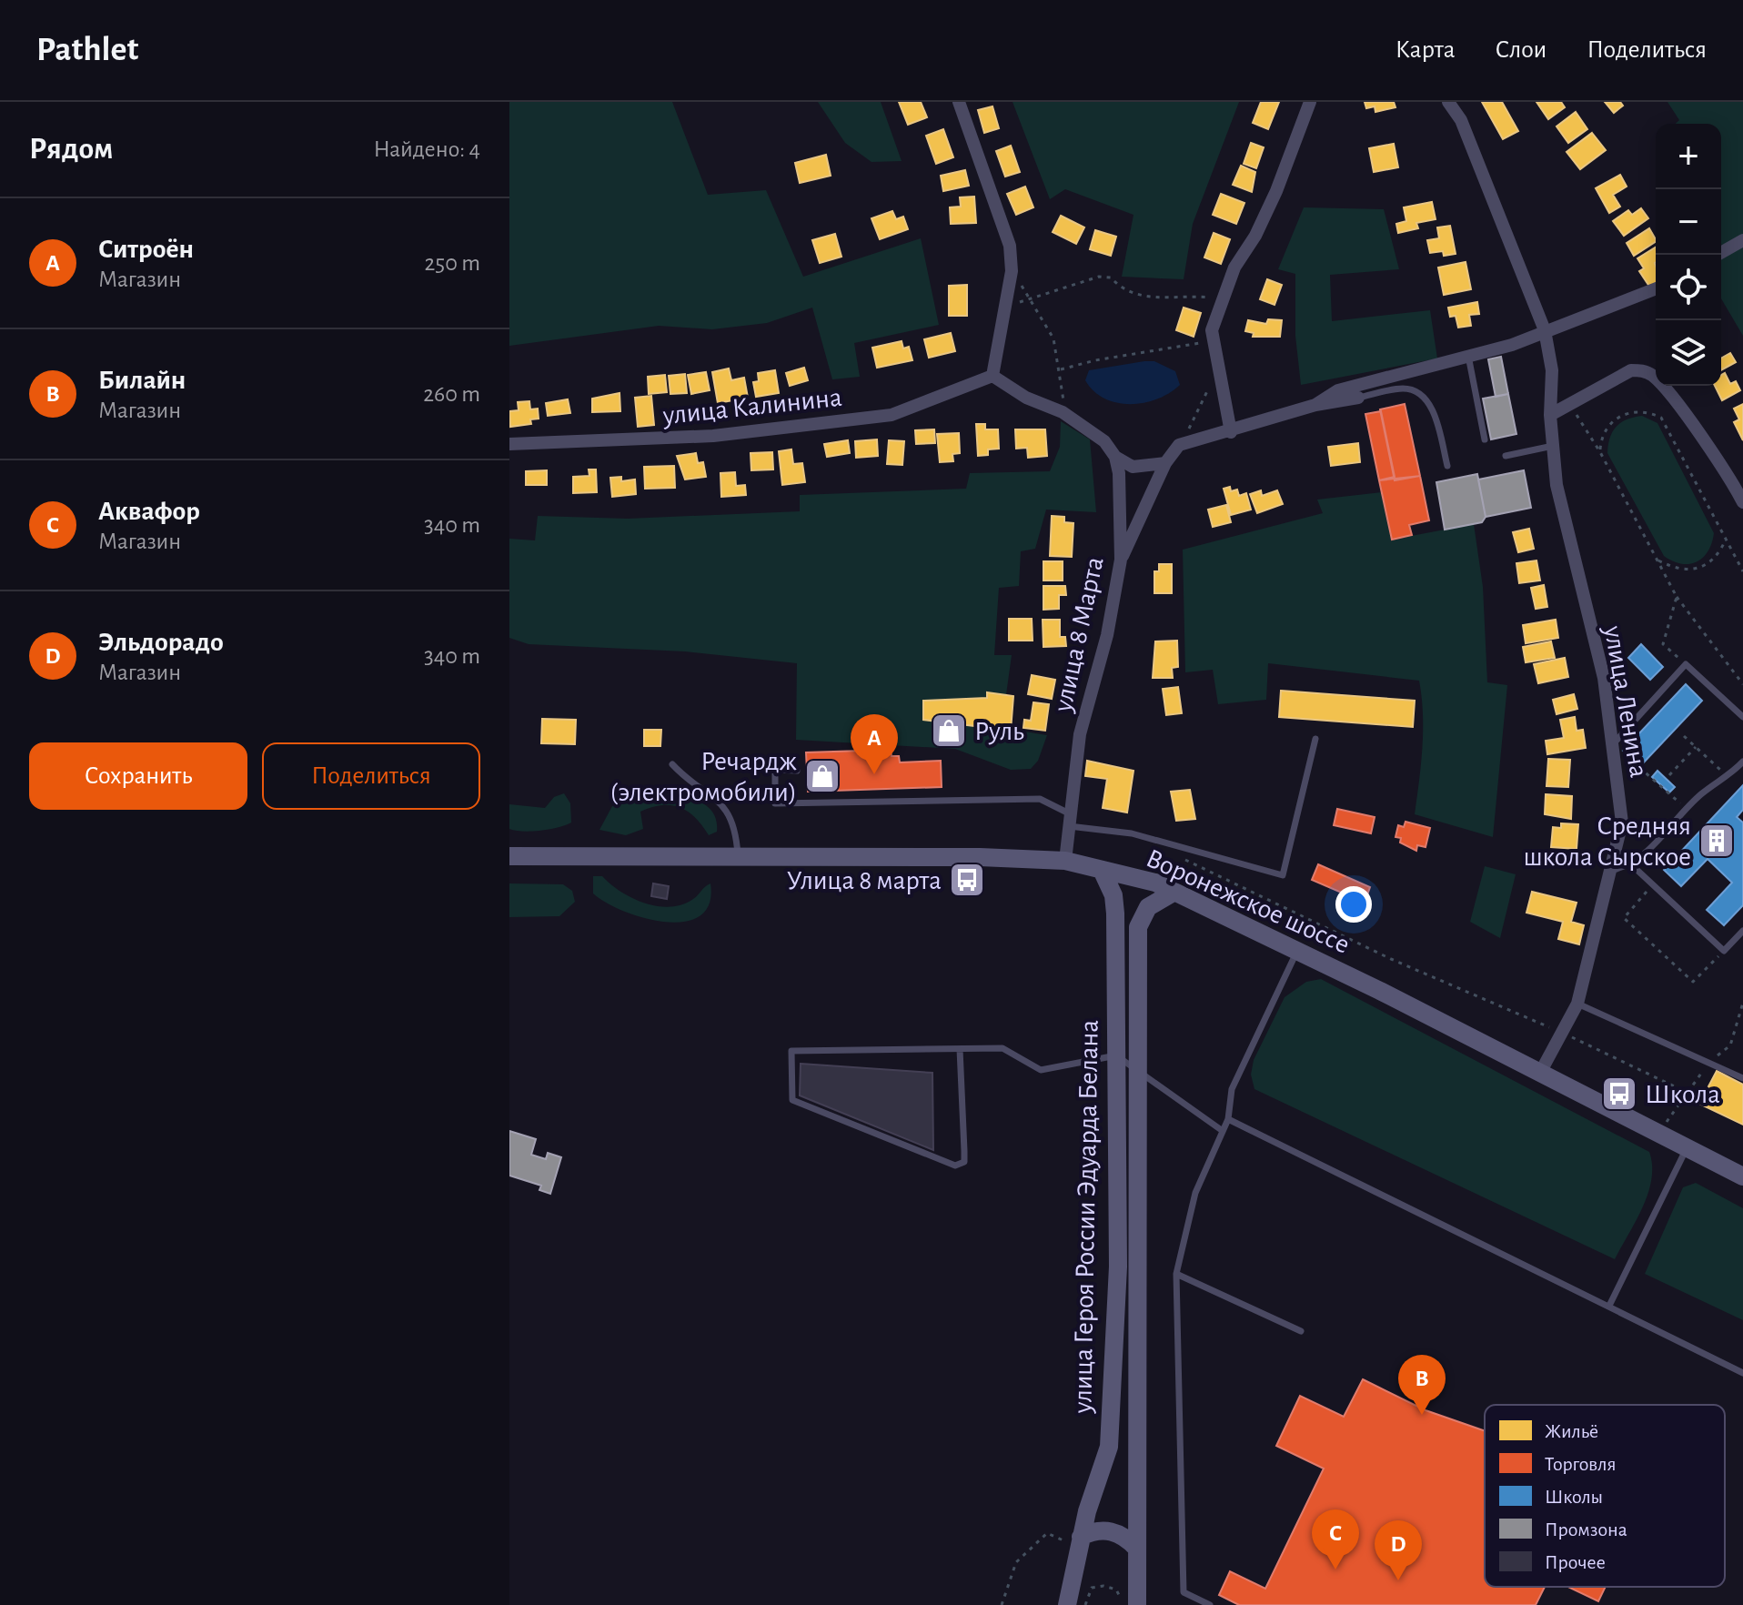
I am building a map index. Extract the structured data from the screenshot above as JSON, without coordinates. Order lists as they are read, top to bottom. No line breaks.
{"streets":{"street":["улица Калинина","улица 8 Марта","улица Ленина","Воронежское шоссе","улица Героя России Эдуарда Белана"]},"crossings":[["улица 8 Марта","Воронежское шоссе"],["улица Ленина","Воронежское шоссе"],["Воронежское шоссе","улица Героя России Эдуарда Белана"]],"places":{"shop":["Руль","Речардж (электромобили)"],"building":["Средняя школа Сырское"],"bus stop":["Улица 8 марта","Школа"]},"legend":["Жильё","Торговля","Школы","Промзона","Прочее"],"page":{"header":"Pathlet","nav":["Карта","Слои","Поделиться"],"heading":["Рядом","Найдено: 4"],"map_buttons":["+","−"],"list":[{"mark":"A","name":"Ситроён","note":"Магазин","value":"250 m"},{"mark":"B","name":"Билайн","note":"Магазин","value":"260 m"},{"mark":"C","name":"Аквафор","note":"Магазин","value":"340 m"},{"mark":"D","name":"Эльдорадо","note":"Магазин","value":"340 m"}],"pins":["A","B","C","D"],"buttons":["Сохранить","Поделиться"]}}
